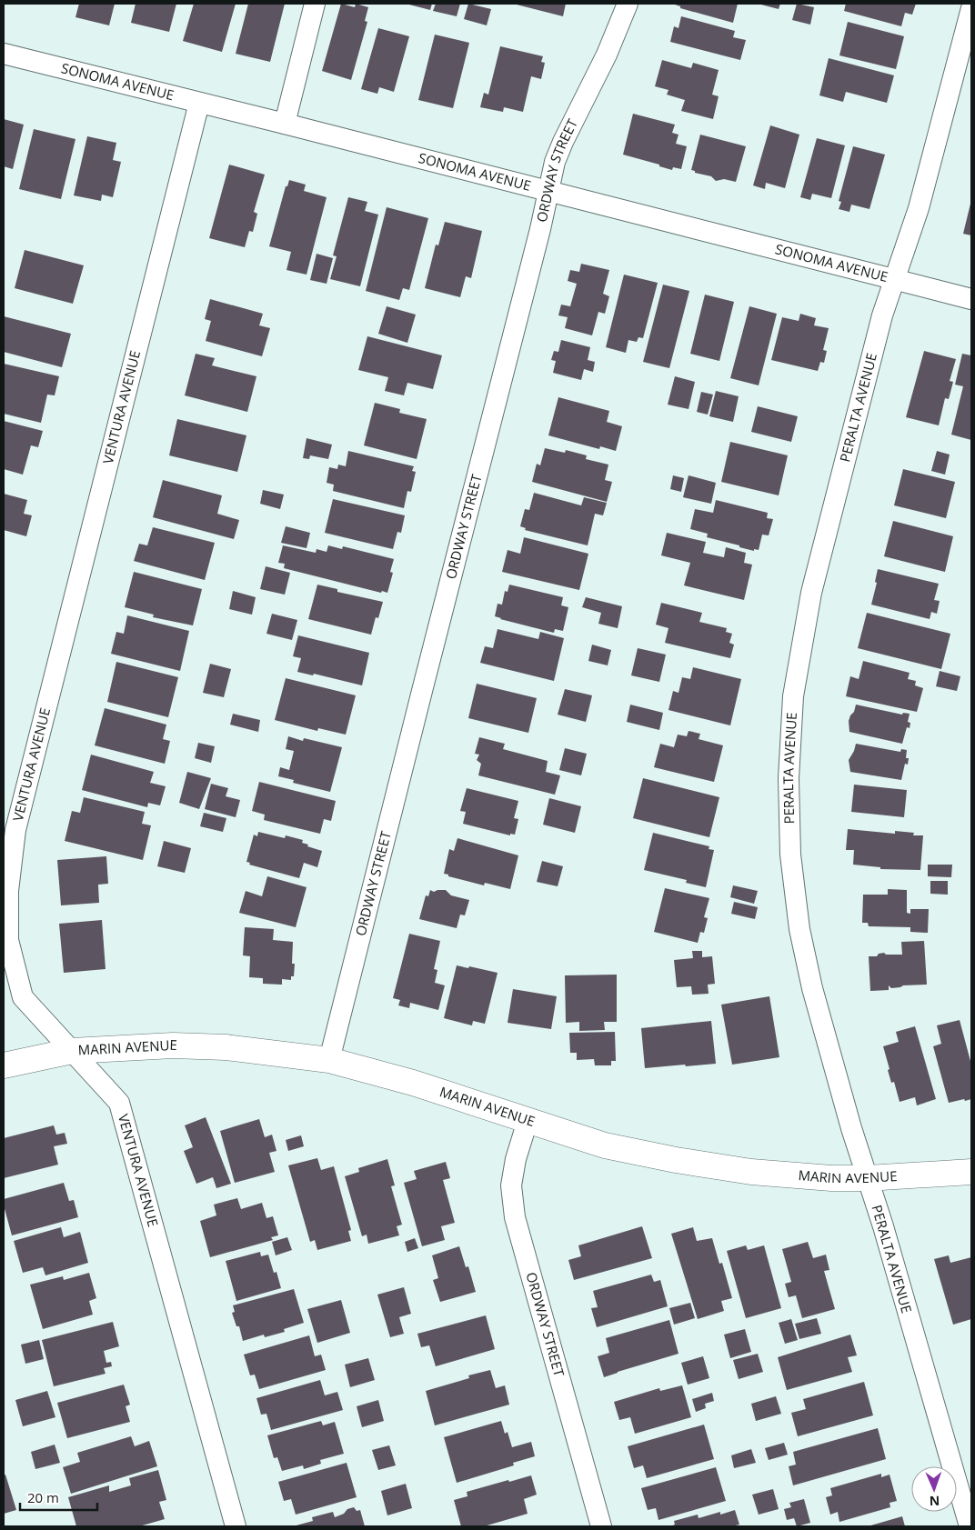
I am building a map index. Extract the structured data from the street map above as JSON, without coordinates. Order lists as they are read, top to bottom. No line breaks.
{"streets":{"main road":["MARIN AVENUE"],"street":["SONOMA AVENUE","ORDWAY STREET","VENTURA AVENUE","PERALTA AVENUE"]},"crossings":[["SONOMA AVENUE","ORDWAY STREET"],["SONOMA AVENUE","VENTURA AVENUE"],["SONOMA AVENUE","PERALTA AVENUE"],["ORDWAY STREET","MARIN AVENUE"],["VENTURA AVENUE","MARIN AVENUE"],["PERALTA AVENUE","MARIN AVENUE"]],"scale_bar":"20 m","north":"bottom"}
